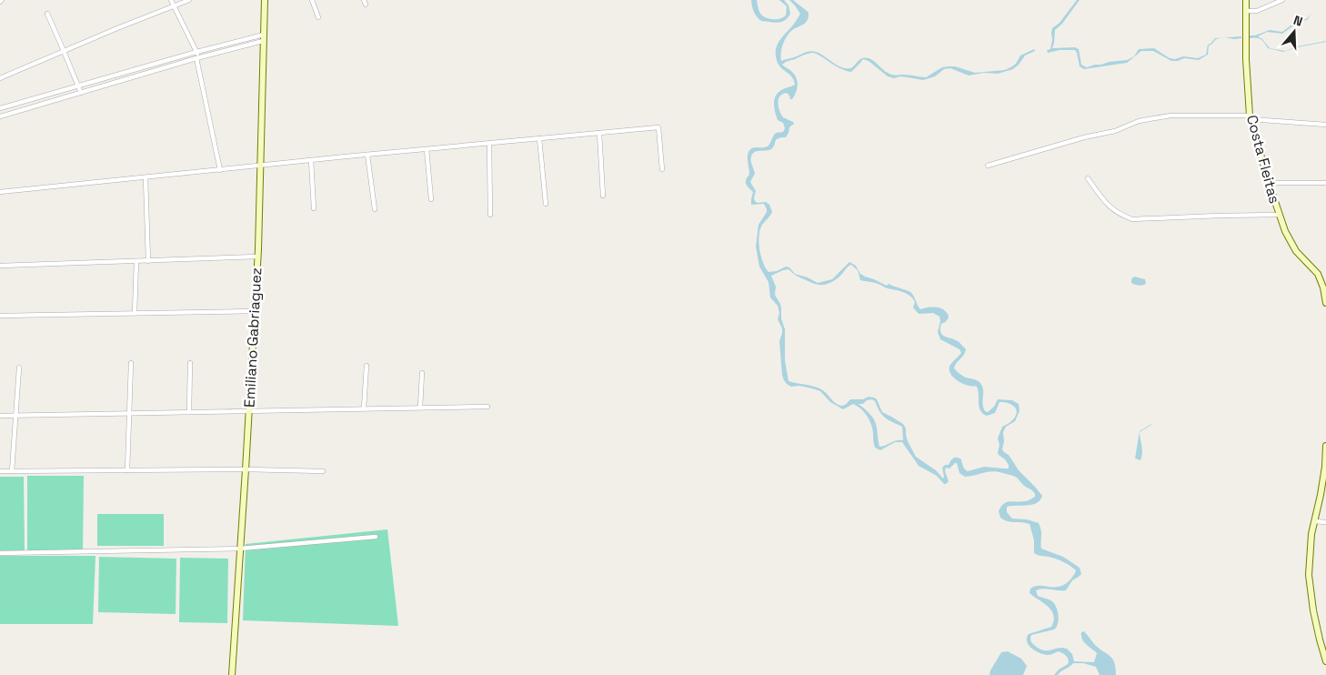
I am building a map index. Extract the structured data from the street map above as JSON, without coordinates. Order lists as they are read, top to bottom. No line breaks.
{"streets":{"main road":["Costa Fleitas","Emiliano Gabriaguez"]},"north":"top"}
